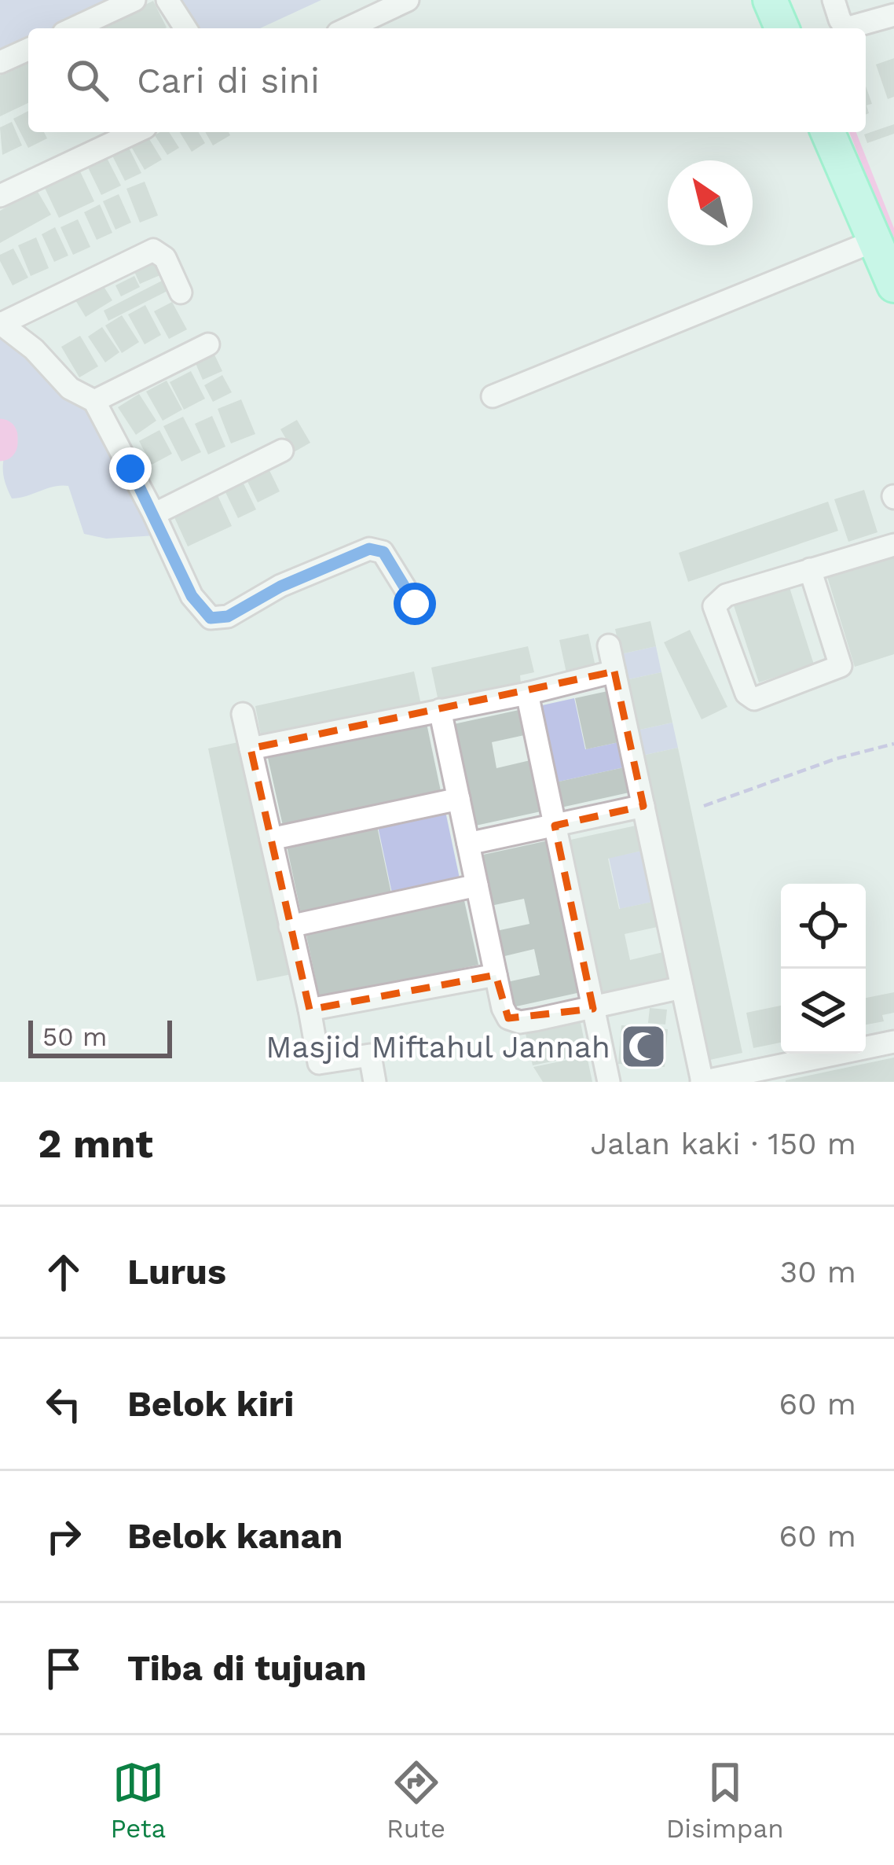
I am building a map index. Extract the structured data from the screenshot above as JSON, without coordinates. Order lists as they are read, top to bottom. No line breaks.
{"places":{"mosque":["Masjid Miftahul Jannah"]},"scale_bar":"50 m","north":"top left","page":{"search":"Cari di sini","scale":"50 m","heading":["2 mnt","Jalan kaki · 150 m"],"list":[["Lurus","30 m"],["Belok kiri","60 m"],["Belok kanan","60 m"],"Tiba di tujuan"],"nav":["Peta","Rute","Disimpan"]}}
